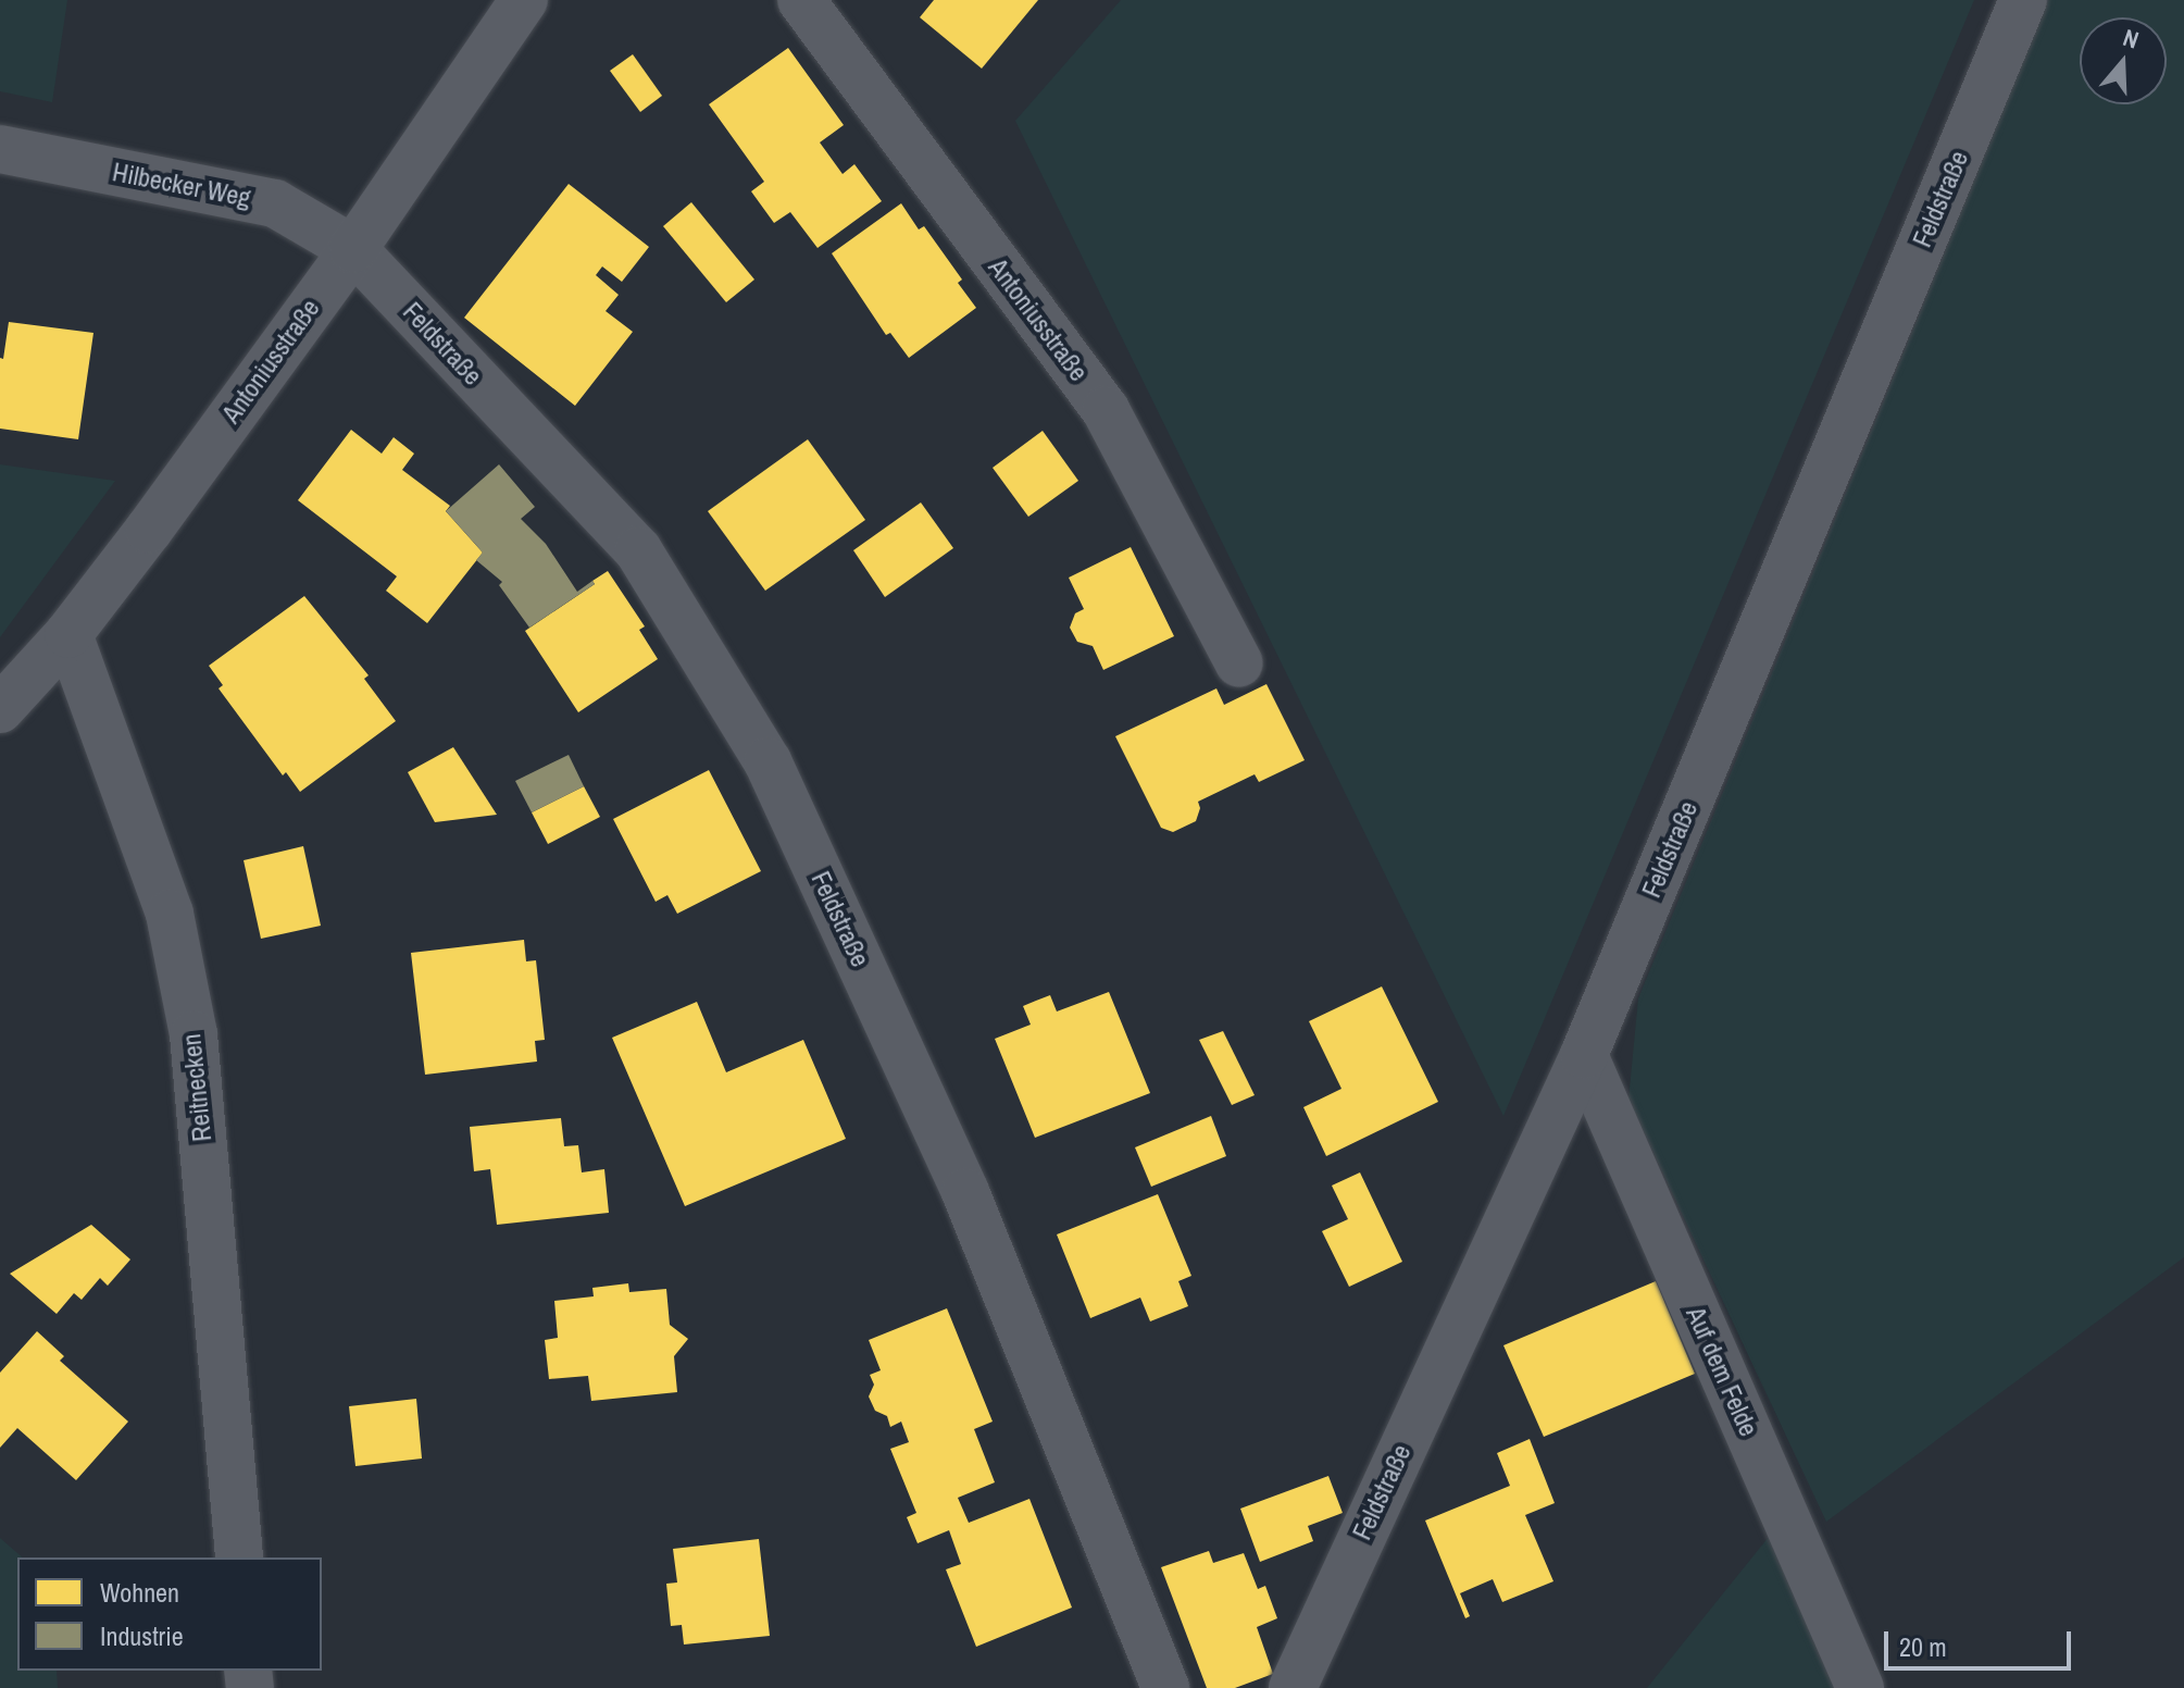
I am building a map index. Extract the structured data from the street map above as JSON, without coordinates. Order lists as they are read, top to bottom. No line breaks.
{"streets":{"street":["Hilbecker Weg","Feldstraße","Antoniusstraße","Reitnecken","Auf dem Felde"]},"crossings":[["Hilbecker Weg","Feldstraße"],["Hilbecker Weg","Antoniusstraße"],["Feldstraße","Antoniusstraße"],["Feldstraße","Auf dem Felde"],["Antoniusstraße","Reitnecken"]],"legend":["Wohnen","Industrie"],"scale_bar":"20 m","north":"top"}
